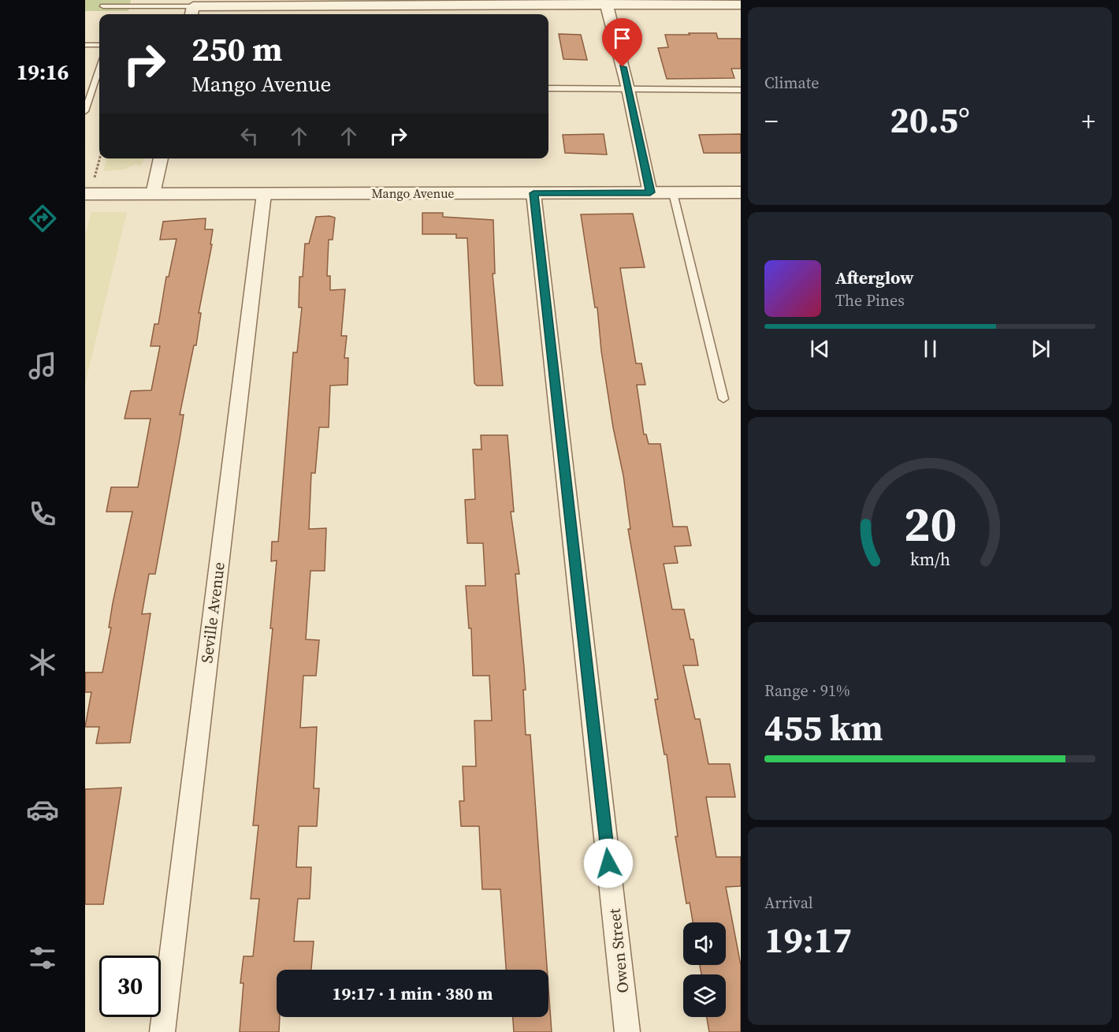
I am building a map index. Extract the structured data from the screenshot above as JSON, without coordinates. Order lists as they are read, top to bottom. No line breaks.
{"streets":{"street":["Mango Avenue","Seville Avenue","Owen Street"]},"crossings":[["Mango Avenue","Seville Avenue"],["Mango Avenue","Owen Street"]],"page":{"tabs":"19:16","tile":["Climate",["Range · 91%","455 km"],["Arrival","19:17"]],"turn":["250 m","Mango Avenue"],"heat":["−","20.5°","+"],"song":["Afterglow","The Pines"],"limit":"30","trip":"19:17 · 1 min · 380 m","gauge":["20","km/h"]}}
